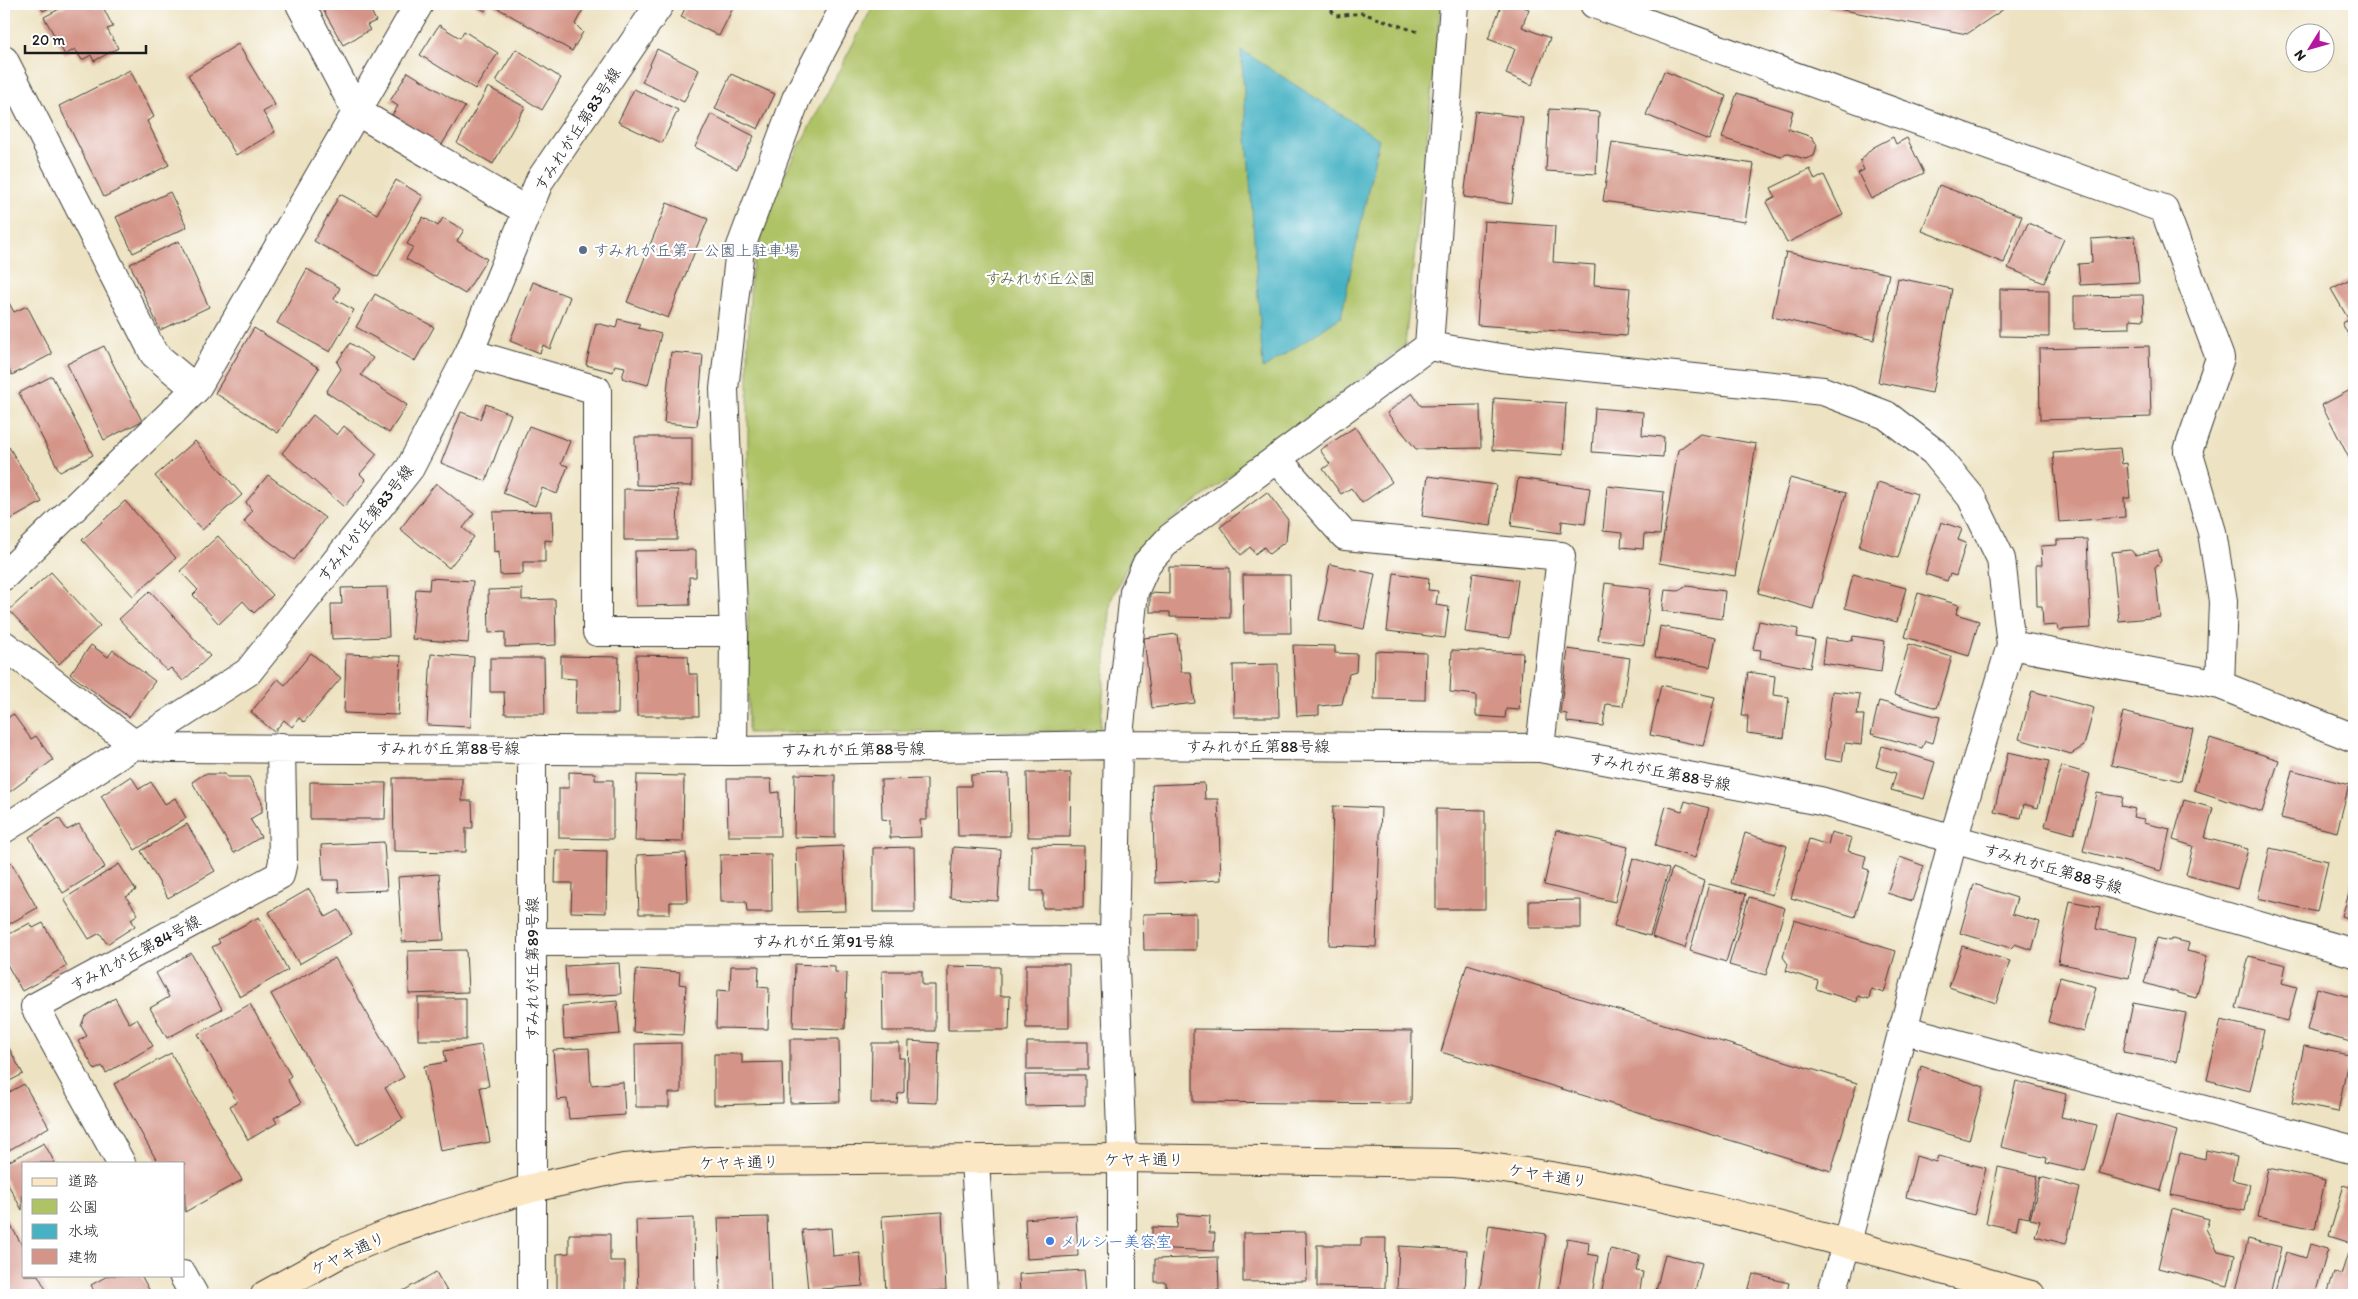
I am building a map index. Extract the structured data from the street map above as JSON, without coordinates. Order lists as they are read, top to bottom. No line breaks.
{"streets":{"street":["すみれが丘第83号線","すみれが丘第88号線","すみれが丘第91号線","すみれが丘第84号線","すみれが丘第89号線","ケヤキ通り"]},"crossings":[["すみれが丘第83号線","すみれが丘第88号線"],["すみれが丘第88号線","すみれが丘第84号線"],["すみれが丘第88号線","すみれが丘第89号線"],["すみれが丘第91号線","すみれが丘第89号線"],["すみれが丘第89号線","ケヤキ通り"]],"parks":["すみれが丘公園"],"places":["すみれが丘第一公園上駐車場","メルシー美容室"],"legend":["道路","公園","水域","建物"],"scale_bar":"20 m","north":"bottom left"}
